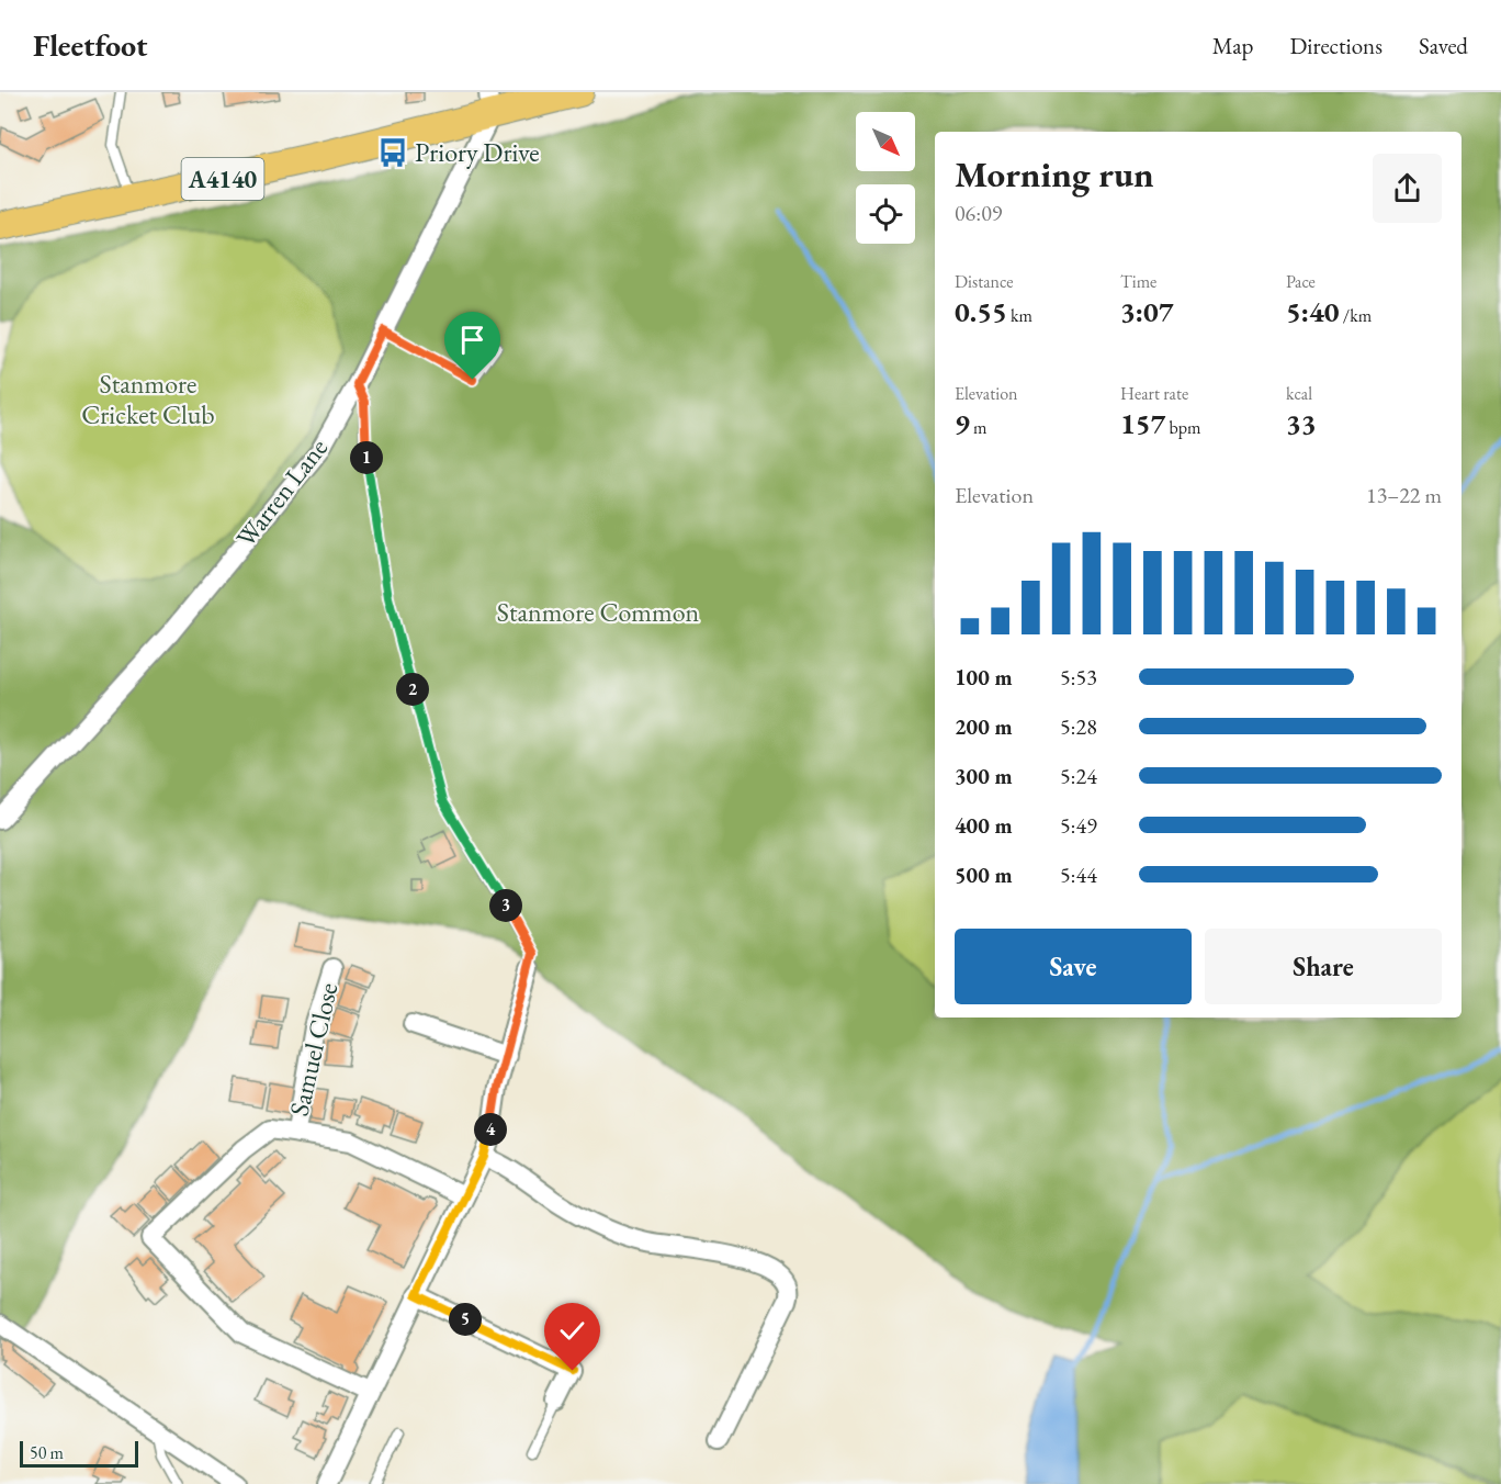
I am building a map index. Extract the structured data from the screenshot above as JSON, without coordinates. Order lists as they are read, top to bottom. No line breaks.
{"streets":{"main road":["A4140"],"street":["Warren Lane","Samuel Close"]},"crossings":[["A4140","Warren Lane"]],"parks":["Stanmore Cricket Club","Stanmore Common"],"places":{"bus stop":["Priory Drive"]},"scale_bar":"50 m","north":"bottom right","page":{"header":"Fleetfoot","nav":["Map","Directions","Saved"],"heading":["Morning run","06:09"],"stats":[["Distance","0.55 km"],["Time","3:07"],["Pace","5:40 /km"],["Elevation","9 m"],["Heart rate","157 bpm"],["kcal","33"]],"pins":["1","2","3","4","5"],"chart":["Elevation","13–22 m"],"list":[{"name":"100 m","note":"5:53"},{"name":"200 m","note":"5:28"},{"name":"300 m","note":"5:24"},{"name":"400 m","note":"5:49"},{"name":"500 m","note":"5:44"}],"buttons":["Save","Share"],"scale":"50 m"}}
